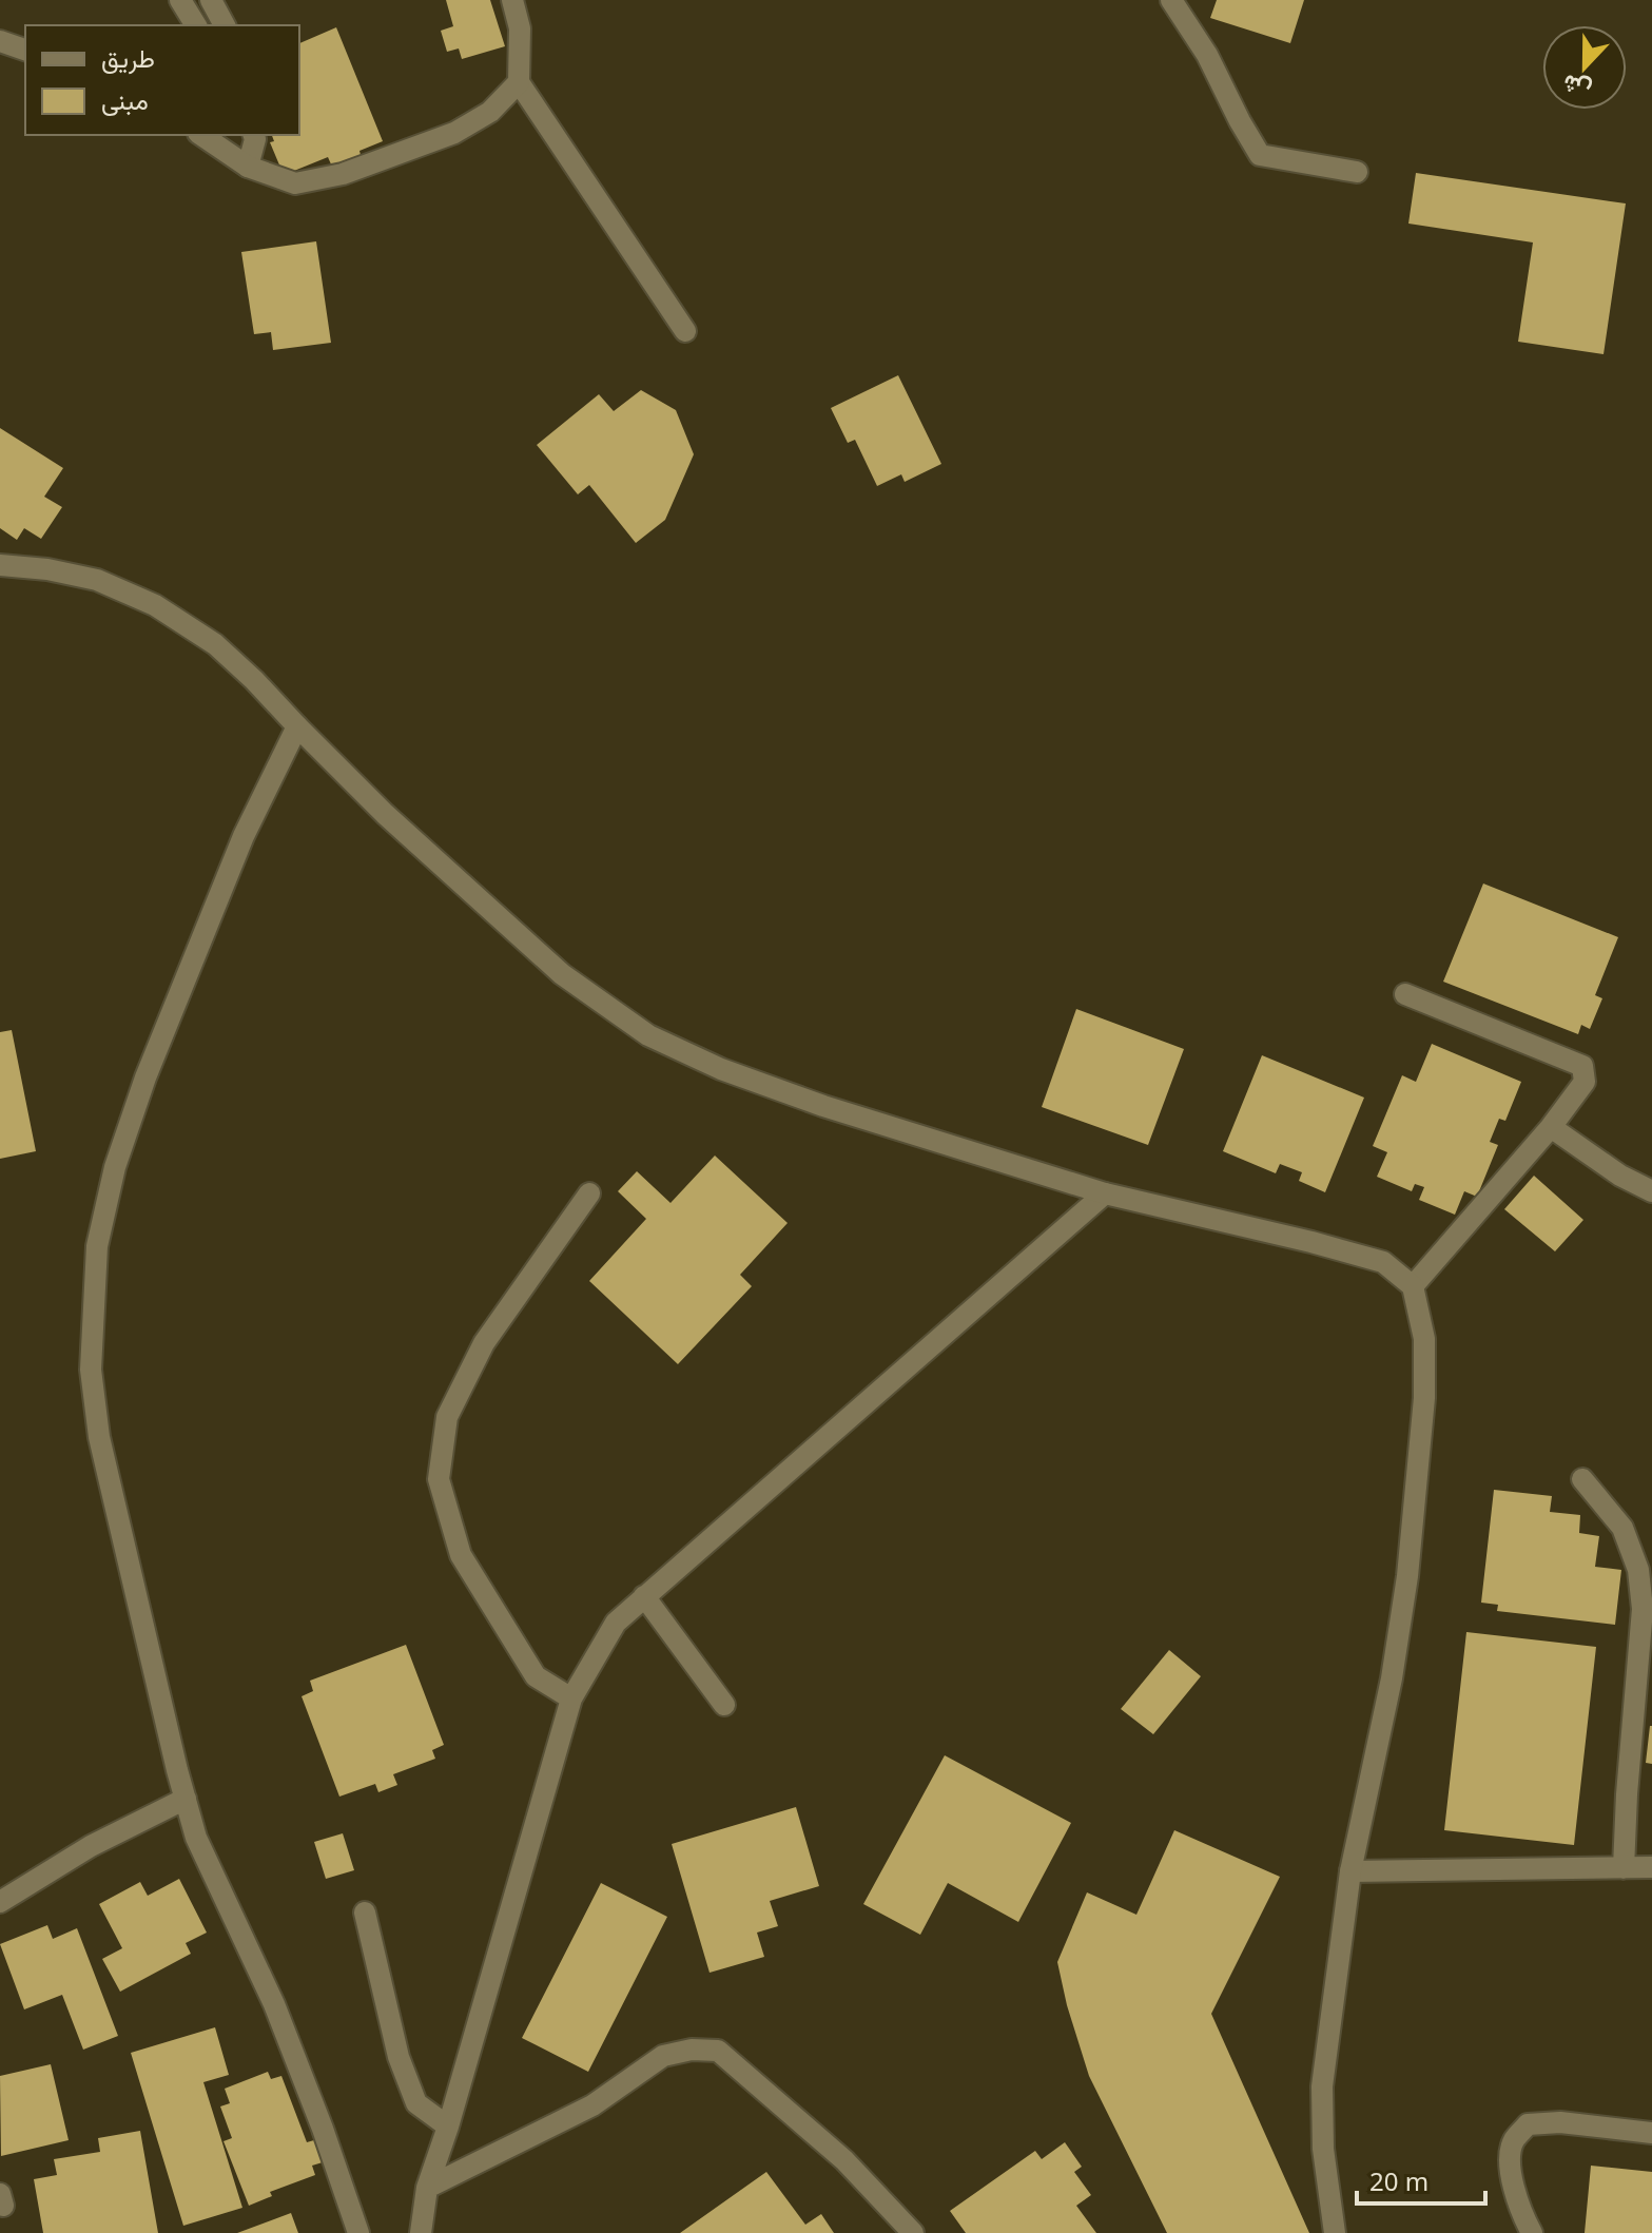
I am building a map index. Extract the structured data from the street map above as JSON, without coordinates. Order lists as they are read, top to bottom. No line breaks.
{"legend":["طريق","مبنى"],"scale_bar":"20 m","north":"bottom"}
